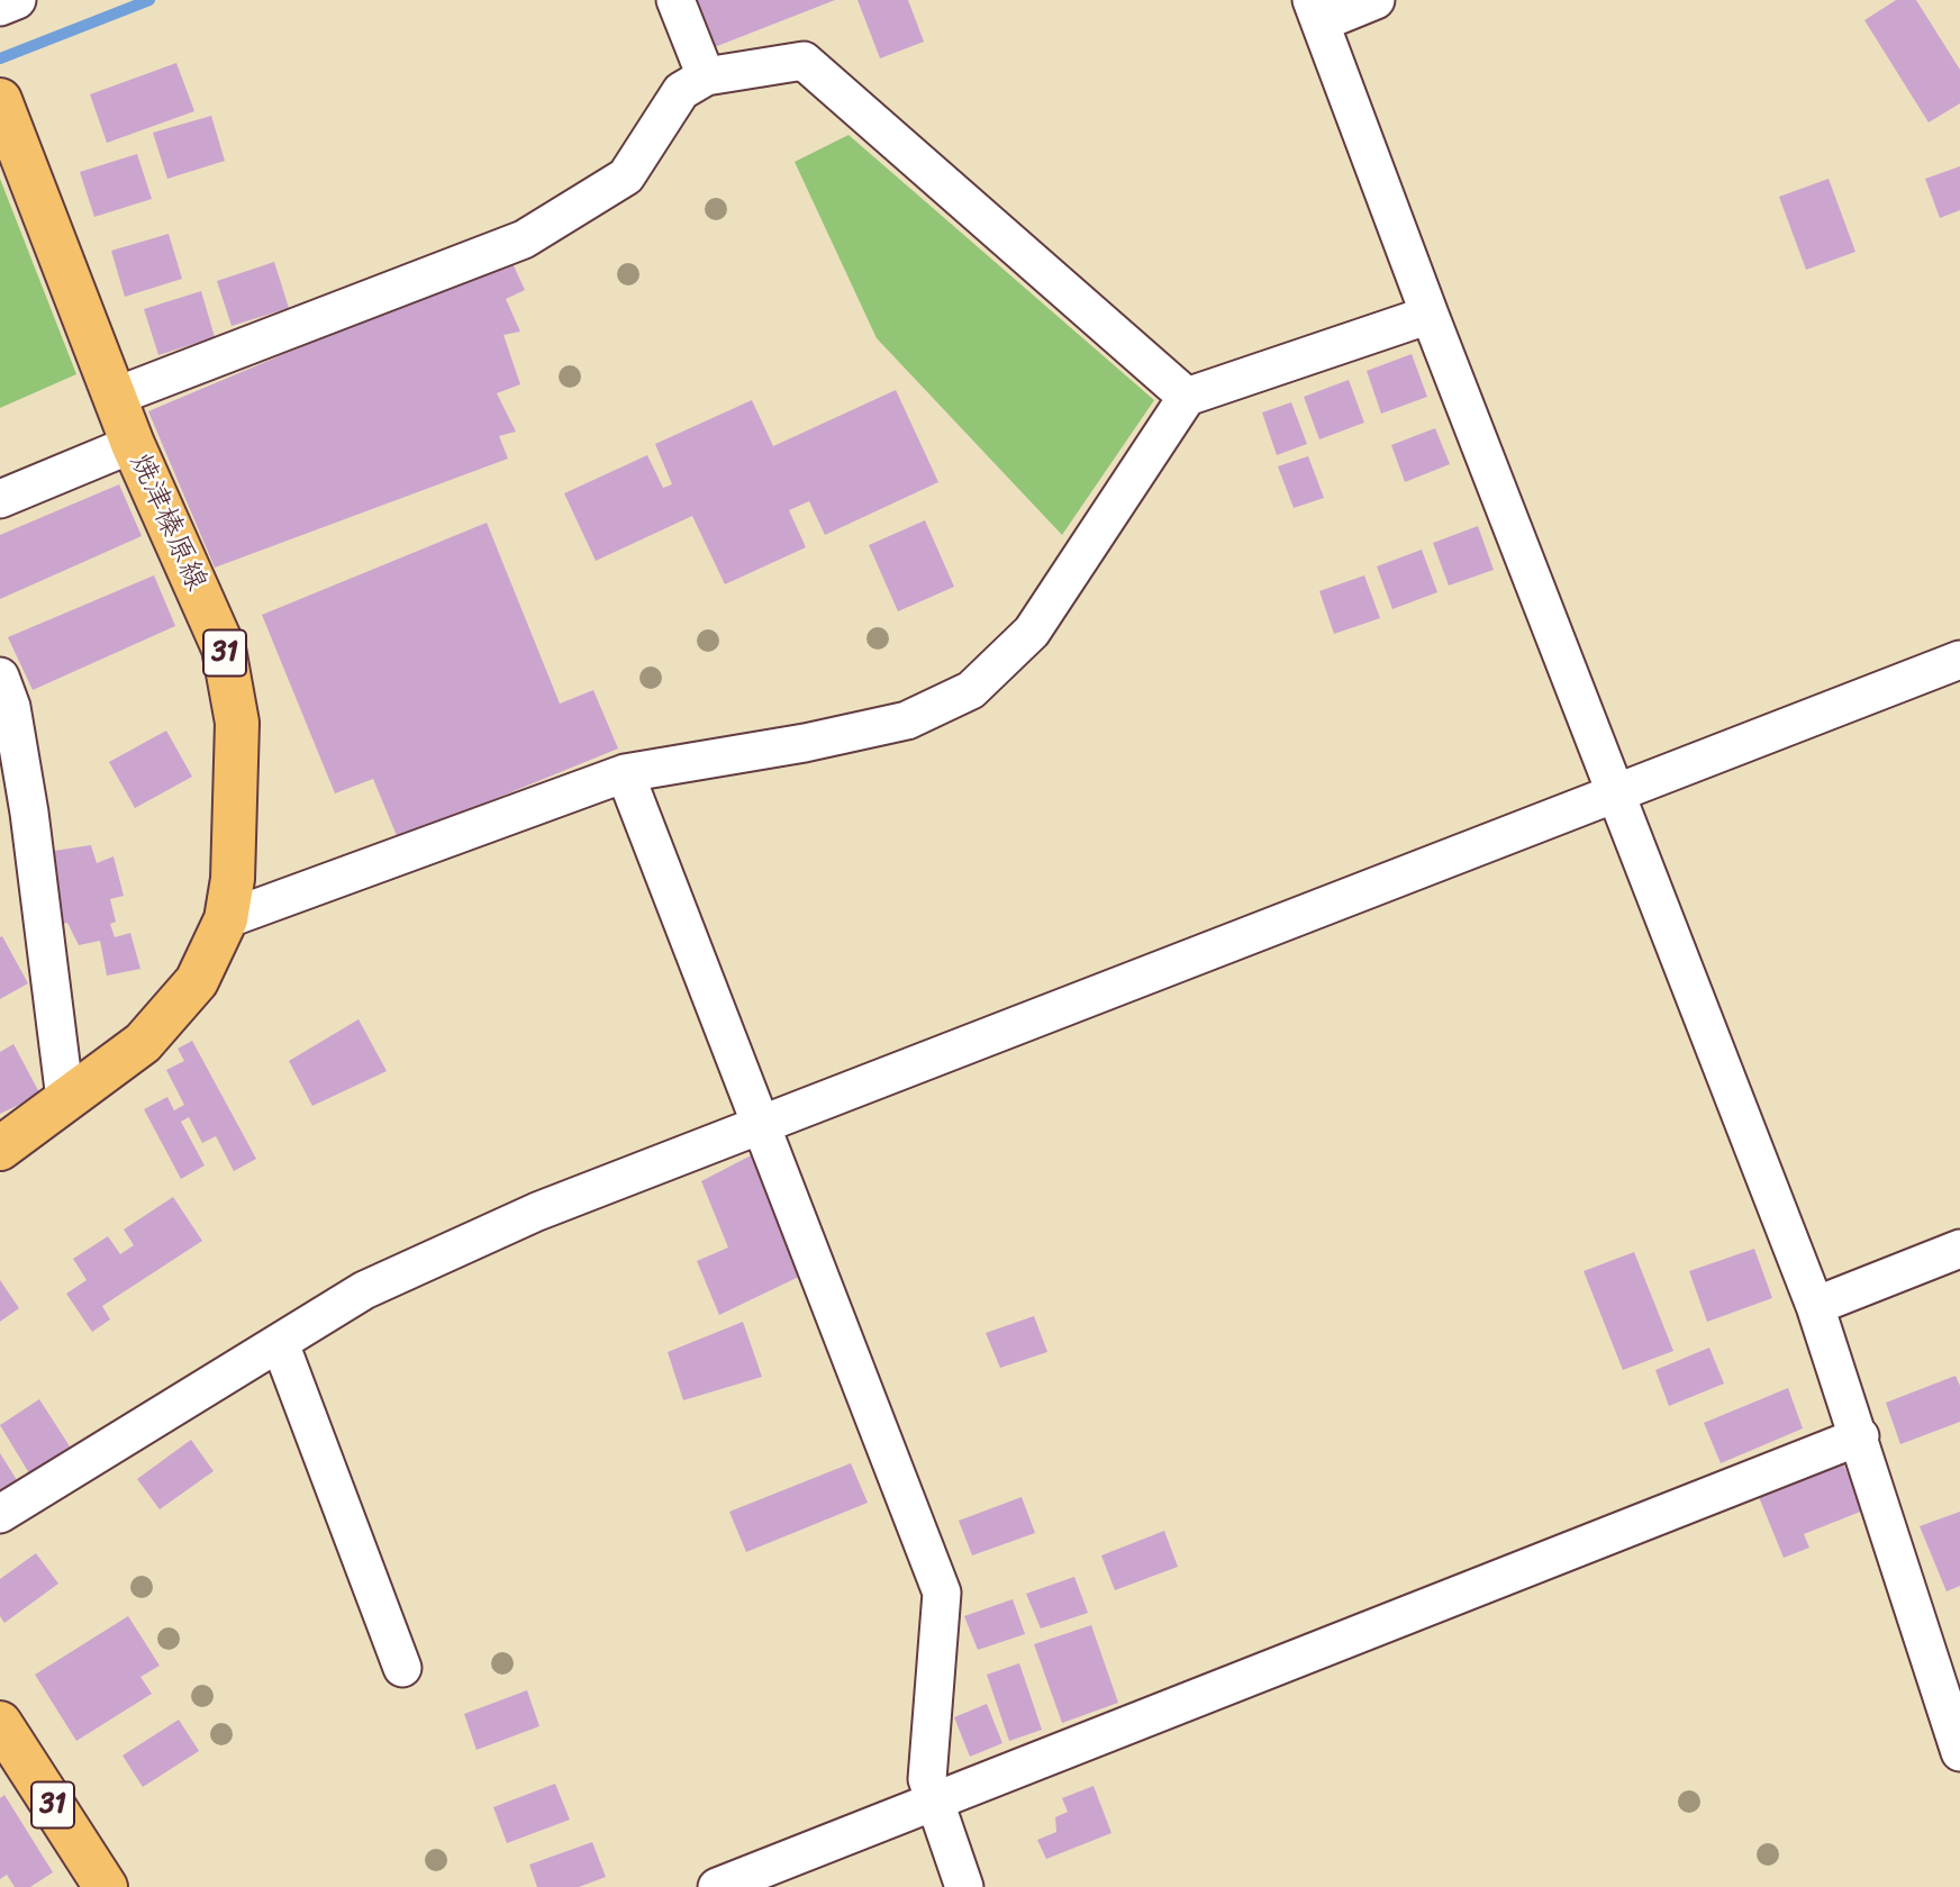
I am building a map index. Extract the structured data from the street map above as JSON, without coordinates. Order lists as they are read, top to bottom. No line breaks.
{"streets":{"main road":["焼津榛原線","31"]}}
